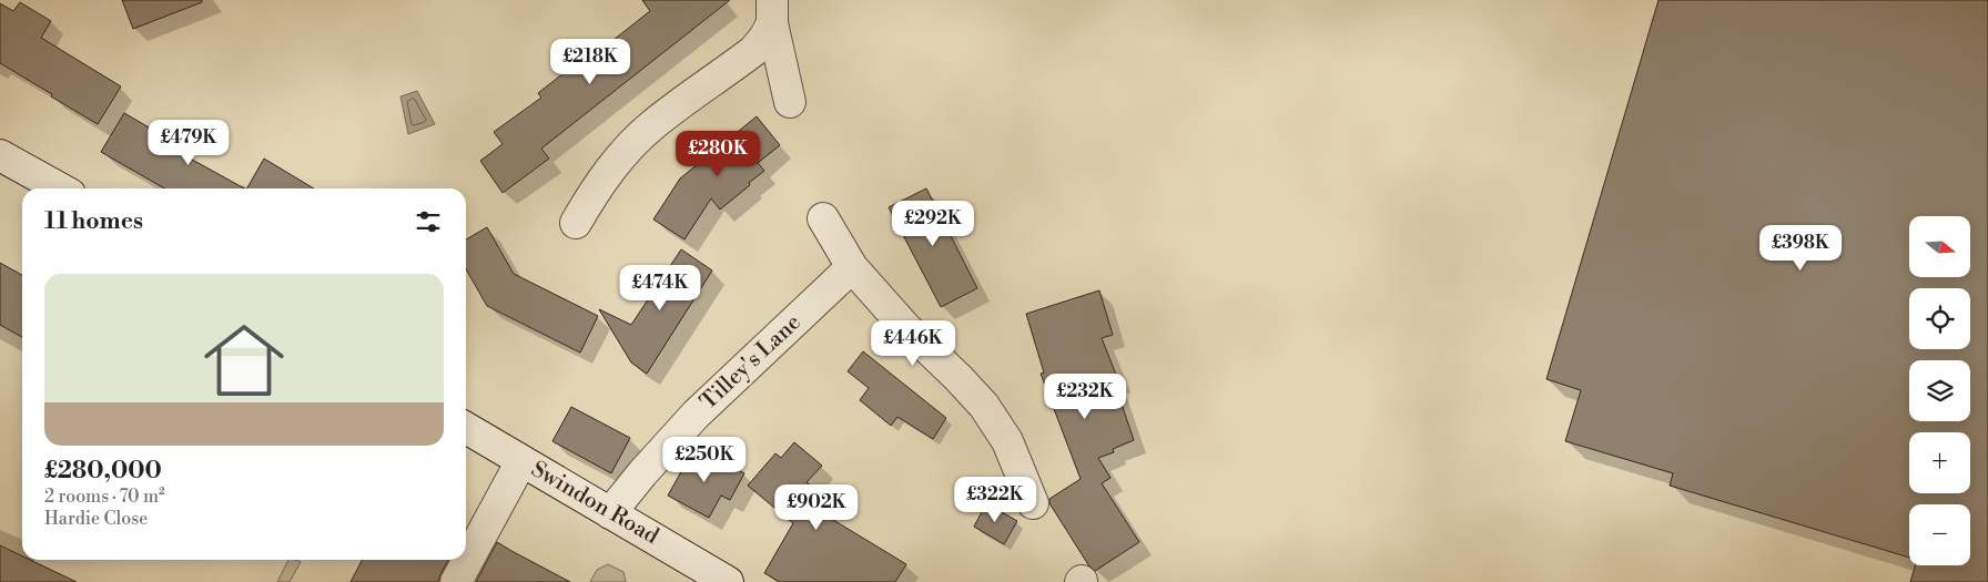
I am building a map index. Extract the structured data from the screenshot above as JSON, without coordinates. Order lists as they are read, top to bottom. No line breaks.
{"streets":{"street":["Tilley's Lane","Swindon Road"]},"crossings":[["Tilley's Lane","Swindon Road"]],"north":"right","page":{"price":["£218K","£479K","£280K","£292K","£398K","£474K","£446K","£232K","£250K","£322K","£902K"],"heading":"11 homes","map_buttons":["+","−"],"list":[{"name":"£280,000","note":"2 rooms · 70 m² · Hardie Close"}]}}
